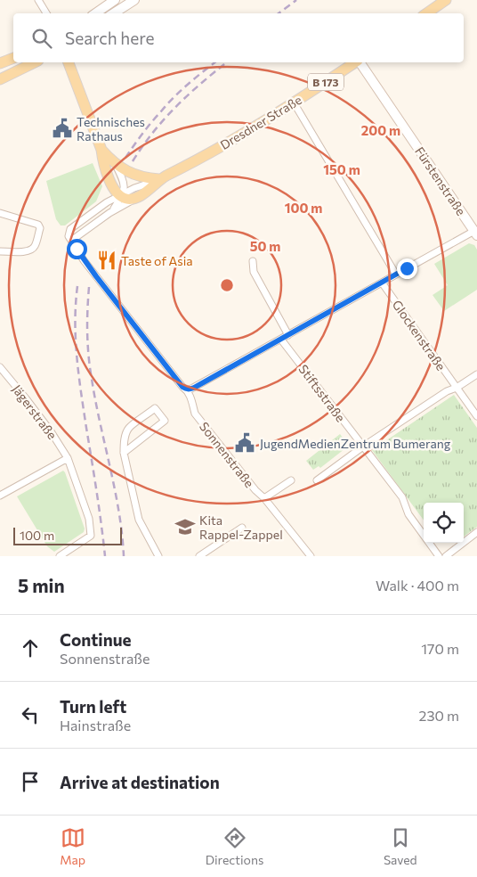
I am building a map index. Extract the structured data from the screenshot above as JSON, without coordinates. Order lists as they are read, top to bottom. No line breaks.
{"streets":{"main road":["B 173","Dresdner Straße"],"street":["Fürstenstraße","Glockenstraße","Stiftsstraße","Jägerstraße","Sonnenstraße"]},"crossings":[["Dresdner Straße","Sonnenstraße"]],"places":{"public building":["Technisches Rathaus","JugendMedienZentrum Bumerang"],"restaurant":["Taste of Asia"],"school or university":["Kita Rappel-Zappel"]},"scale_bar":"100 m","page":{"search":"Search here","scale":"100 m","heading":["5 min","Walk · 400 m"],"list":[["Continue","Sonnenstraße","170 m"],["Turn left","Hainstraße","230 m"],"Arrive at destination"],"nav":["Map","Directions","Saved"]},"rings":["200 m","150 m","100 m","50 m"]}
